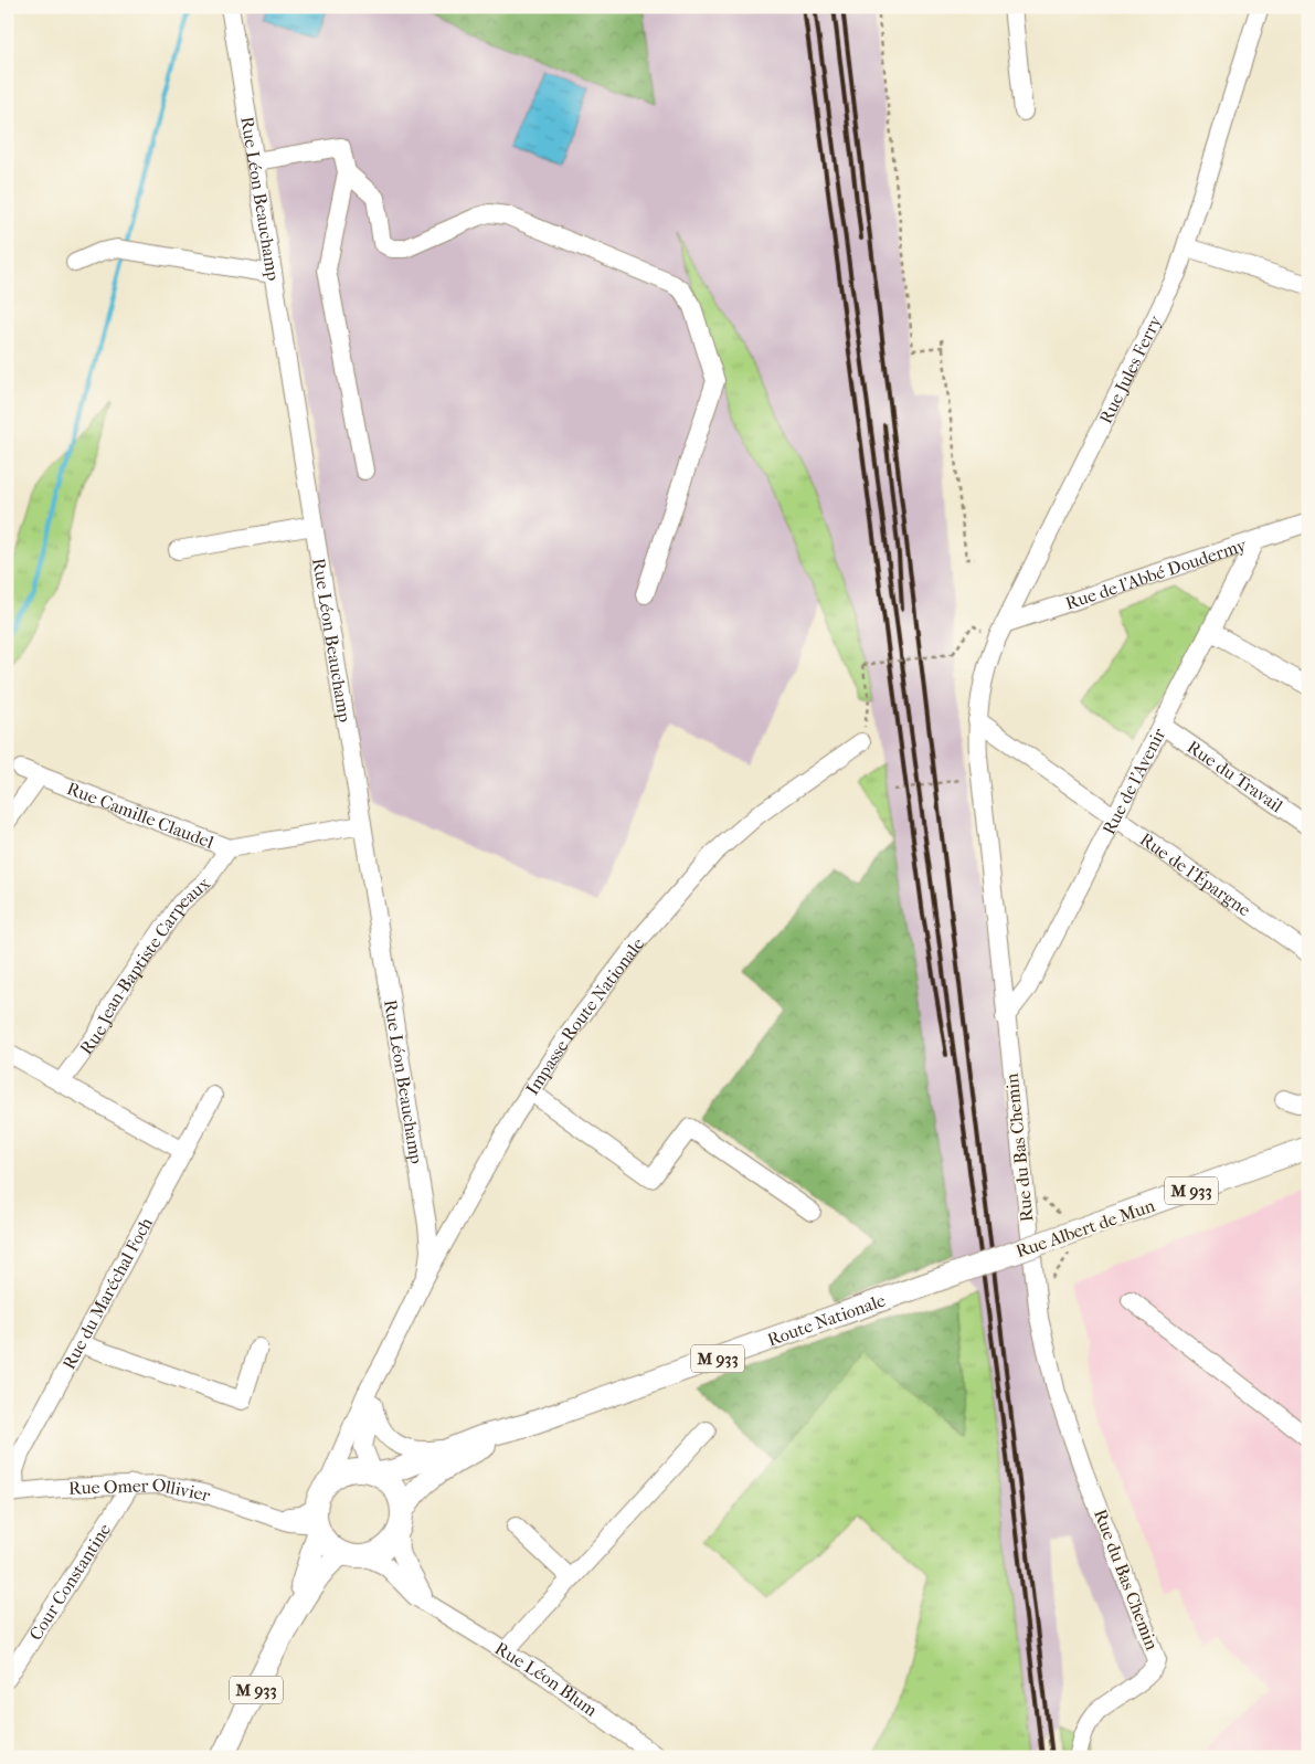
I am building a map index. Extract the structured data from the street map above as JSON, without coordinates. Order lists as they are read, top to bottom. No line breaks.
{"streets":{"main road":["M 933","Rue Albert de Mun","Route Nationale"],"street":["Rue Léon Beauchamp","Rue Jules Ferry","Rue de l'Abbé Doudermy","Rue du Travail","Rue de l'Avenir","Rue Camille Claudel","Rue de l'Épargne","Rue Jean-Baptiste Carpeaux","Impasse Route Nationale","Rue du Bas Chemin","Rue du Maréchal Foch","Rue Omer Ollivier","Cour Constantine","Rue Léon Blum"]},"crossings":[["Rue Léon Beauchamp","Rue Camille Claudel"],["Rue Léon Beauchamp","Impasse Route Nationale"],["Rue Jules Ferry","Rue de l'Abbé Doudermy"],["Rue Jules Ferry","Rue de l'Épargne"],["Rue Jules Ferry","Rue du Bas Chemin"],["Rue de l'Abbé Doudermy","Rue de l'Avenir"],["Rue du Travail","Rue de l'Avenir"],["Rue de l'Avenir","Rue de l'Épargne"],["Rue de l'Avenir","Rue du Bas Chemin"],["Rue Camille Claudel","Rue Jean-Baptiste Carpeaux"],["Rue de l'Épargne","Rue du Bas Chemin"],["Impasse Route Nationale","M 933"],["Impasse Route Nationale","Route Nationale"],["Impasse Route Nationale","Rue Omer Ollivier"],["Impasse Route Nationale","Rue Léon Blum"],["M 933","Route Nationale"],["M 933","Rue Omer Ollivier"],["M 933","Rue Léon Blum"],["Rue Albert de Mun","Route Nationale"],["Rue du Maréchal Foch","Rue Omer Ollivier"],["Route Nationale","Rue Omer Ollivier"],["Route Nationale","Rue Léon Blum"],["Rue Omer Ollivier","Cour Constantine"],["Rue Omer Ollivier","Rue Léon Blum"]]}
